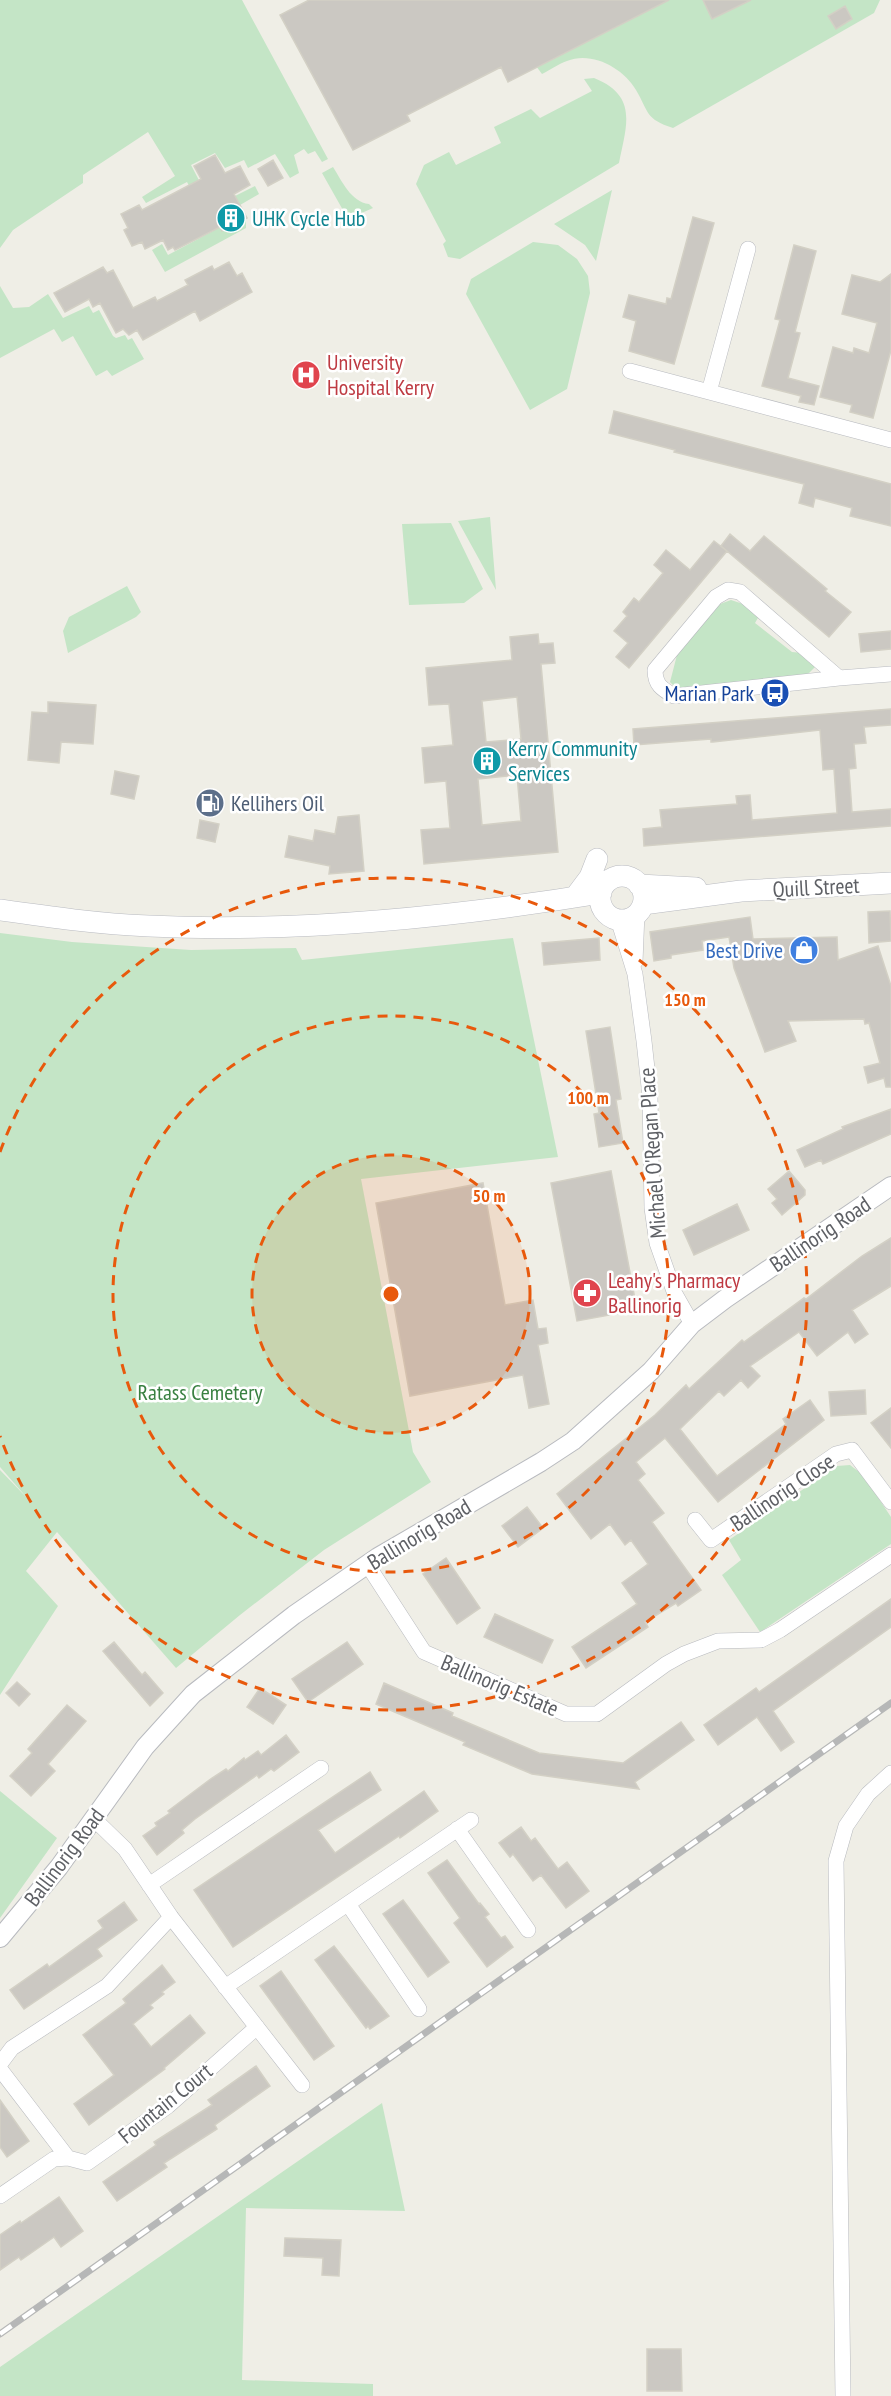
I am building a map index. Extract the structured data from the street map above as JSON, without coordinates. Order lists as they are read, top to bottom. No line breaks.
{"streets":{"main road":["Quill Street"],"street":["Michael O'Regan Place","Ballinorig Road","Ballinorig Close","Ballinorig Estate","Fountain Court"]},"crossings":[["Quill Street","Michael O'Regan Place"],["Michael O'Regan Place","Ballinorig Road"],["Ballinorig Road","Ballinorig Estate"]],"parks":["Ratass Cemetery"],"places":{"building":["UHK Cycle Hub","Kerry Community Services"],"hospital":["University Hospital Kerry"],"bus stop":["Marian Park"],"fuel station":["Kellihers Oil"],"shop":["Best Drive"],"pharmacy":["Leahy's Pharmacy Ballinorig"]},"rings":["150 m","100 m","50 m"]}
